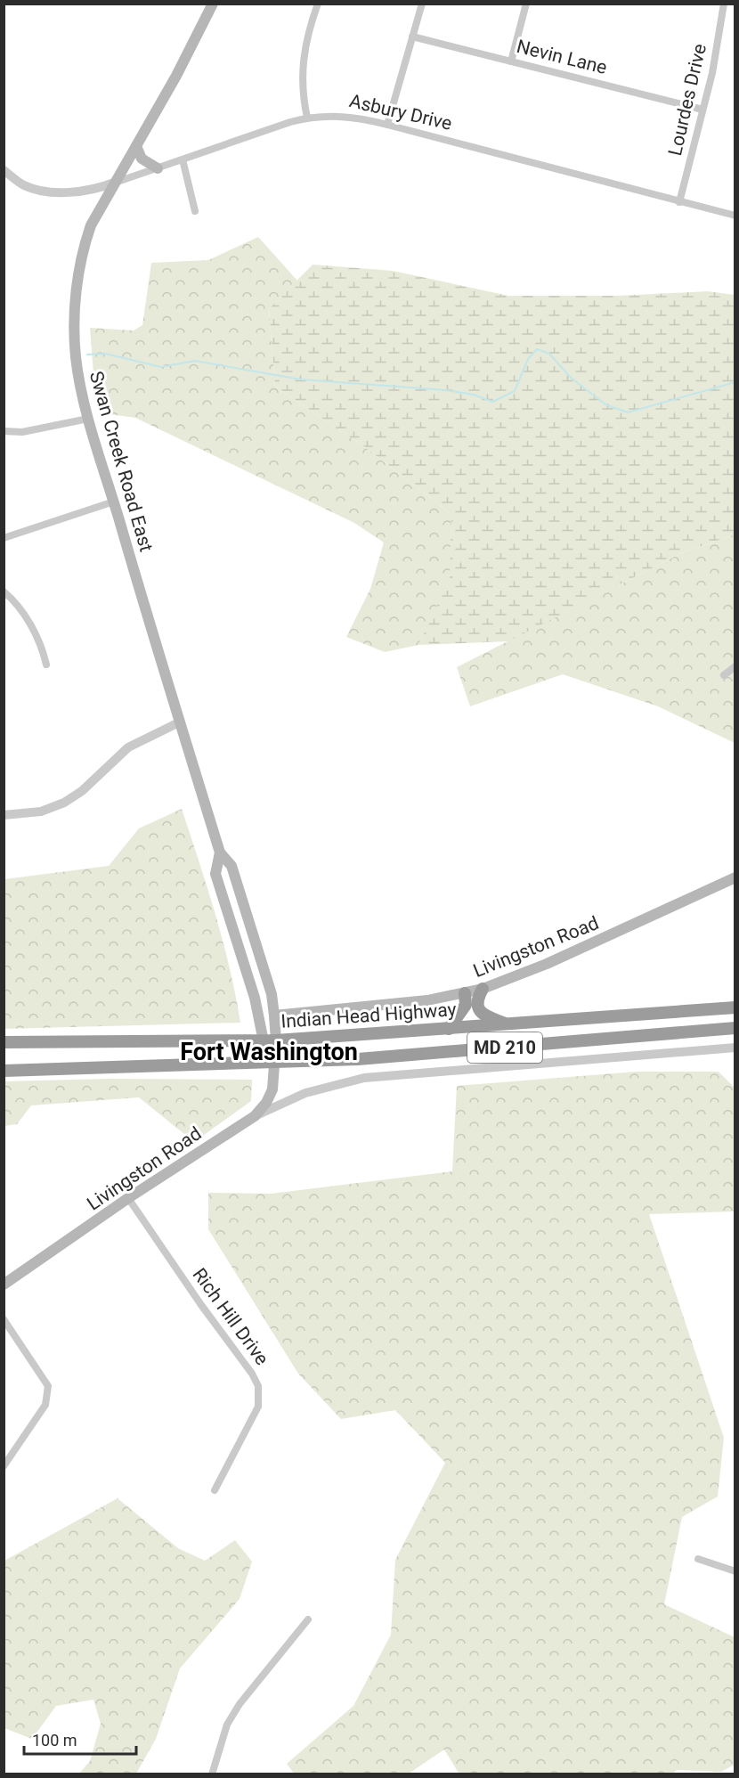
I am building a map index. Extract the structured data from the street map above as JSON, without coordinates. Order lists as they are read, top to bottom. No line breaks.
{"streets":{"highway":["Indian Head Highway","MD 210"],"main road":["Swan Creek Road East","Livingston Road"],"street":["Nevin Lane","Lourdes Drive","Asbury Drive","Rich Hill Drive"]},"crossings":[["Nevin Lane","Lourdes Drive"],["Lourdes Drive","Asbury Drive"],["Asbury Drive","Swan Creek Road East"],["Swan Creek Road East","Livingston Road"],["Swan Creek Road East","Indian Head Highway"],["Swan Creek Road East","MD 210"],["Livingston Road","MD 210"],["Livingston Road","Rich Hill Drive"]],"districts":["Fort Washington"],"scale_bar":"100 m"}
